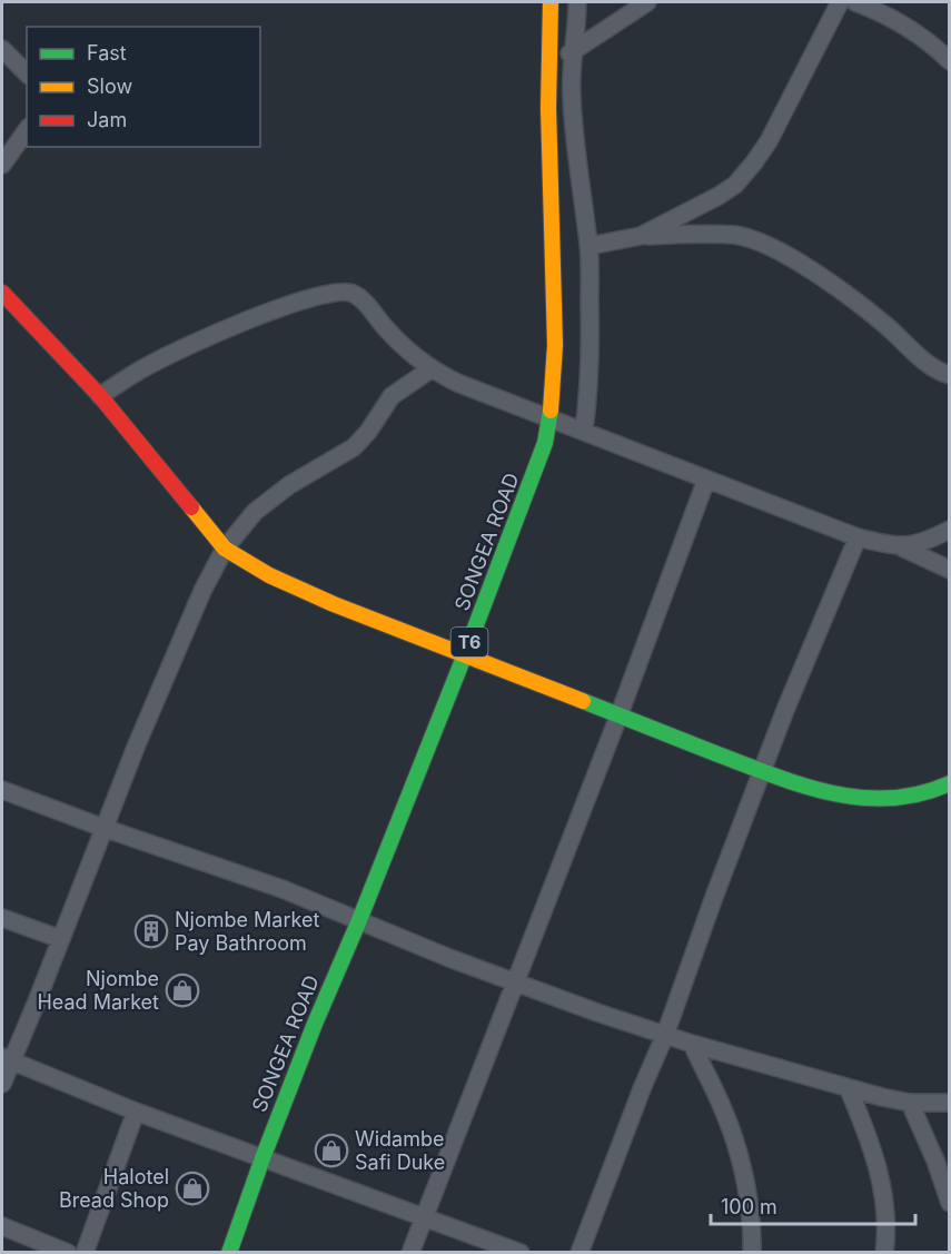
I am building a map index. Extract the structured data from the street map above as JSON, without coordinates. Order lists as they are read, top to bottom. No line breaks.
{"streets":{"main road":["SONGEA ROAD","T6"]},"places":{"building":["Njombe Market Pay Bathroom"],"shop":["Njombe Head Market","Widambe Safi Duke","Halotel Bread Shop"]},"legend":["Fast","Slow","Jam"],"scale_bar":"100 m"}
